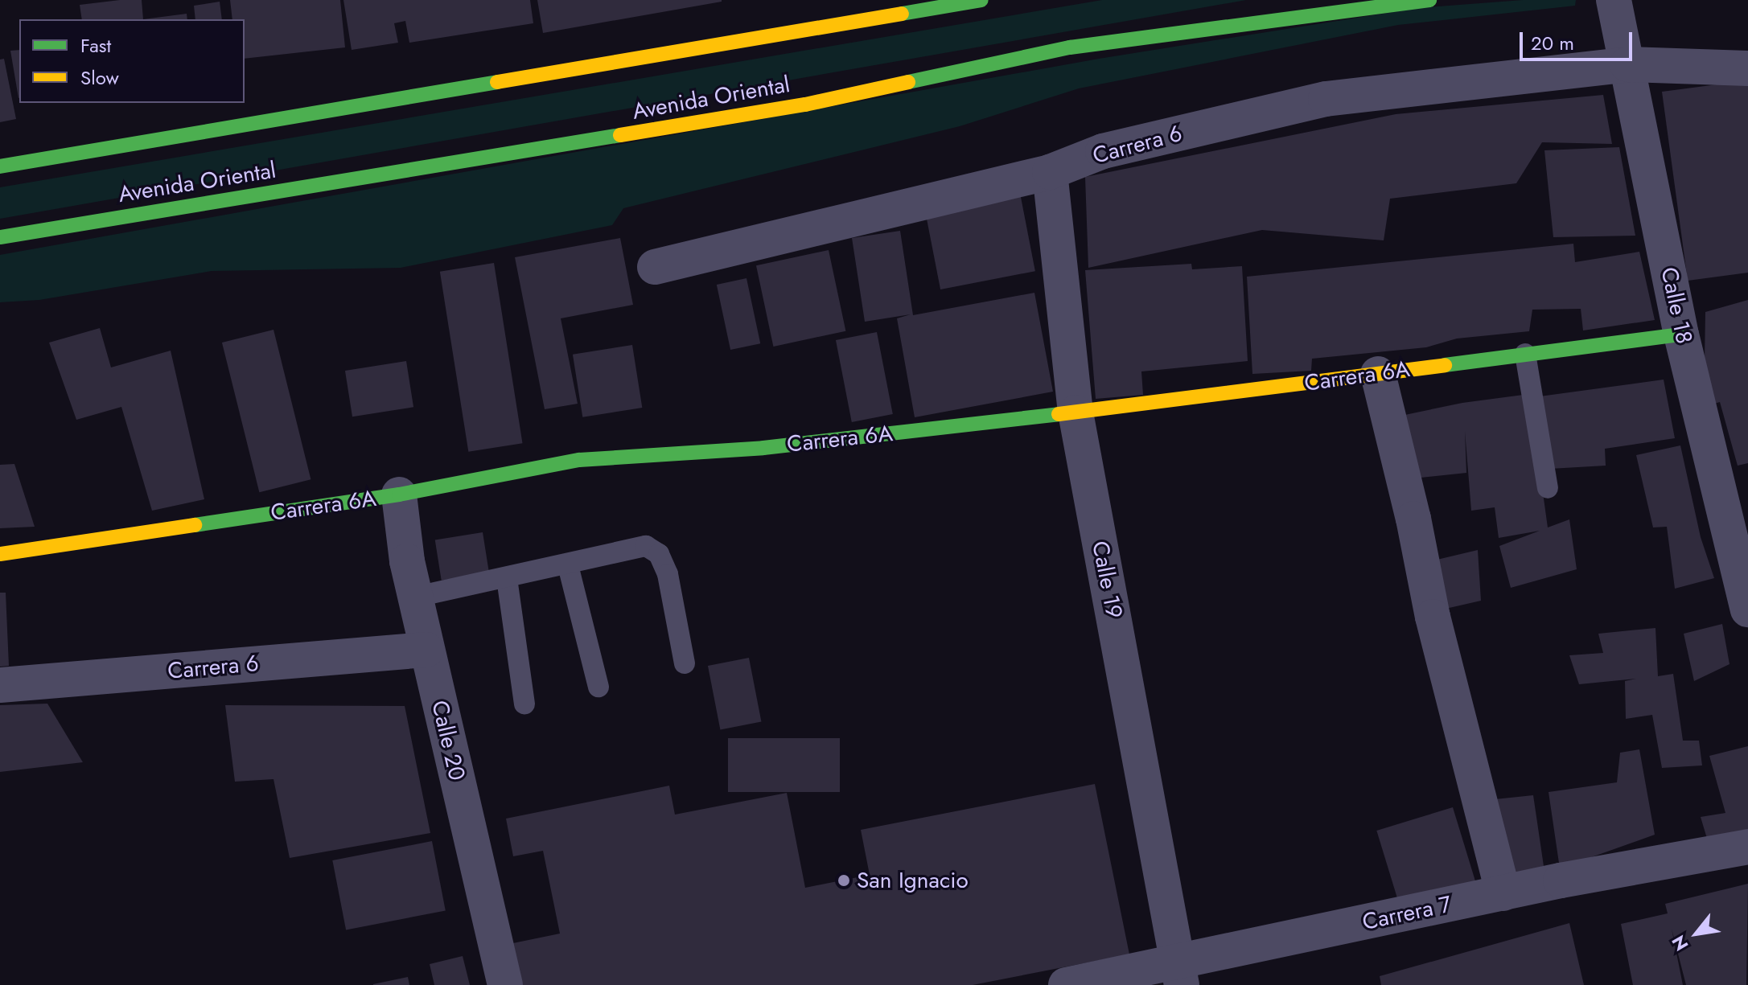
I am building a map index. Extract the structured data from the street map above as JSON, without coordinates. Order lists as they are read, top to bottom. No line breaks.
{"streets":{"main road":["Avenida Oriental","Carrera 6A"],"street":["Carrera 6","Calle 18","Calle 19","Calle 20","Carrera 7"]},"crossings":[["Carrera 6","Calle 18"],["Carrera 6","Calle 19"],["Carrera 6","Calle 20"],["Calle 18","Carrera 6A"],["Carrera 6A","Calle 19"],["Carrera 6A","Calle 20"],["Calle 19","Carrera 7"]],"places":["San Ignacio"],"legend":["Fast","Slow"],"scale_bar":"20 m","north":"bottom left"}
